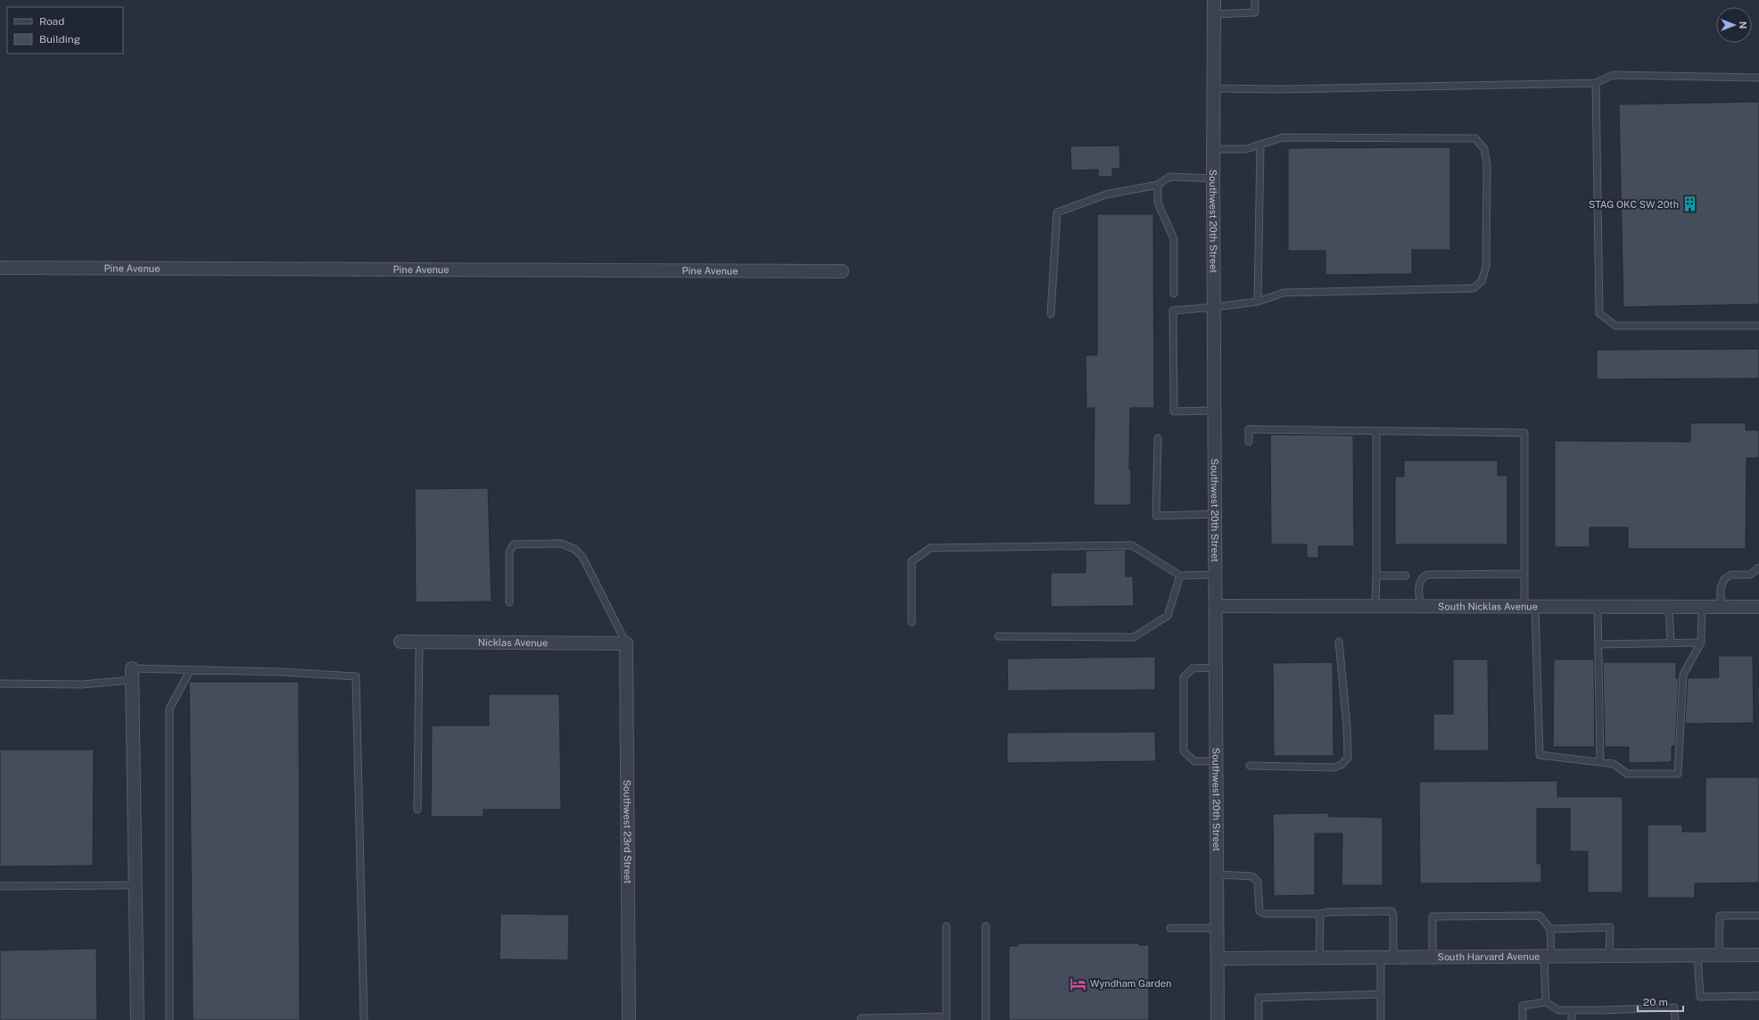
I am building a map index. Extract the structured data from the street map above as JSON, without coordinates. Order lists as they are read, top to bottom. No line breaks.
{"streets":{"street":["Southwest 20th Street","Pine Avenue","South Nicklas Avenue","Nicklas Avenue","Southwest 23rd Street","South Harvard Avenue"]},"crossings":[["Southwest 20th Street","South Nicklas Avenue"],["Southwest 20th Street","South Harvard Avenue"],["Nicklas Avenue","Southwest 23rd Street"]],"places":{"building":["STAG OKC SW 20th"],"hotel":["Wyndham Garden"]},"legend":["Road","Building"],"scale_bar":"20 m","north":"right"}
